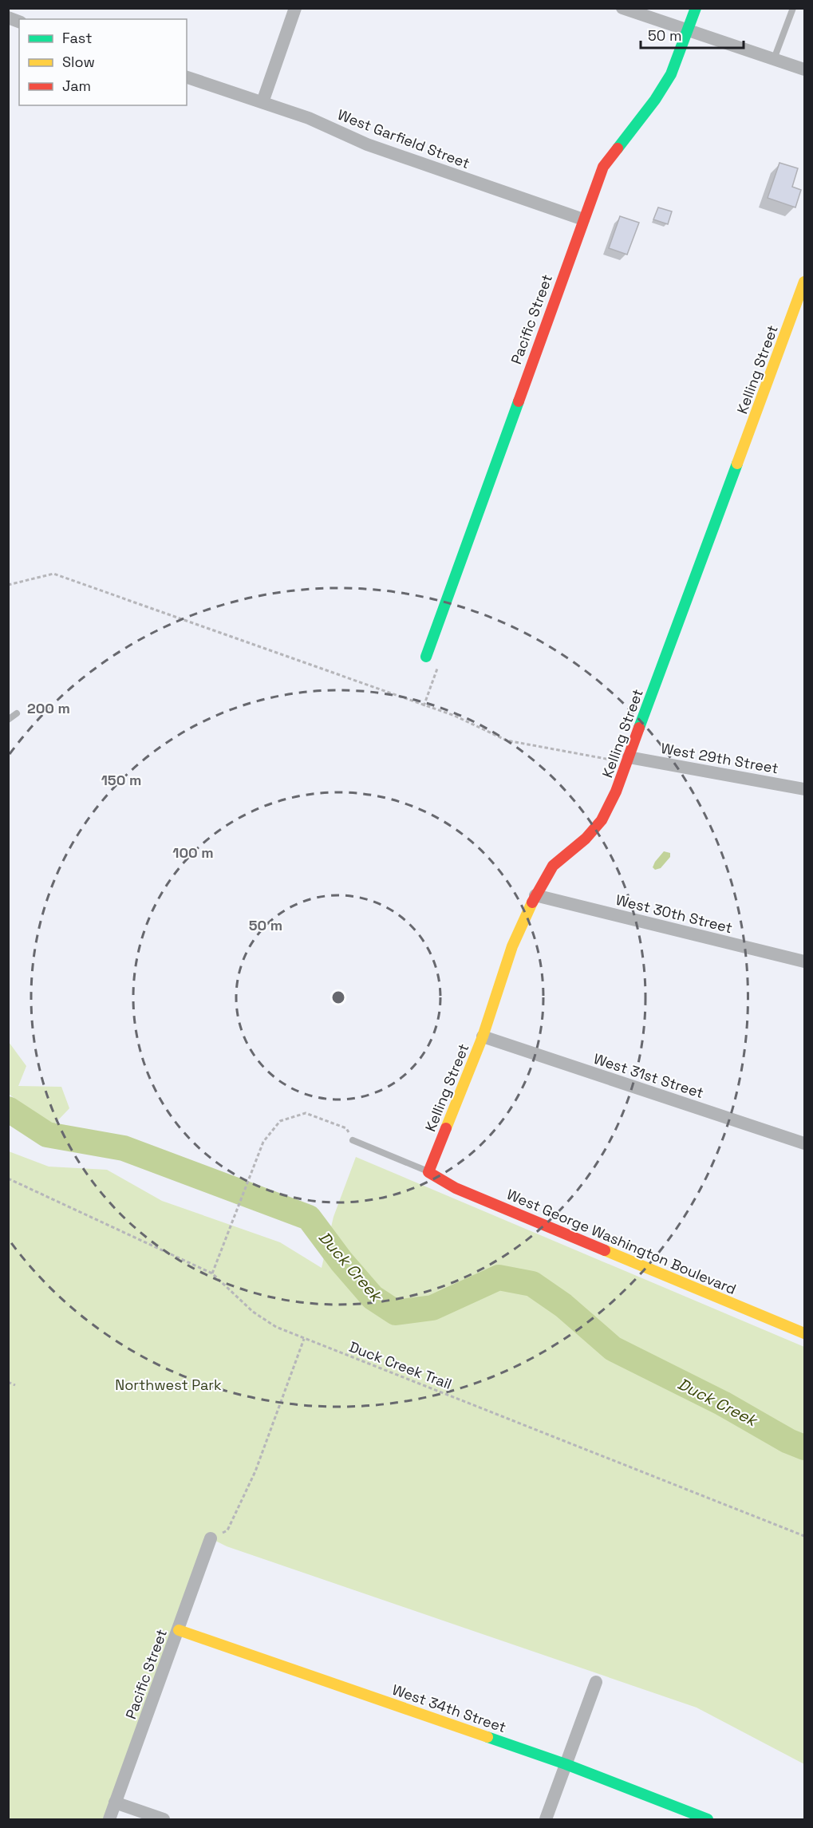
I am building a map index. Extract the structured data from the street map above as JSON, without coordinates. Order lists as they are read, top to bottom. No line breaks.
{"streets":{"street":["West Garfield Street","Pacific Street","Kelling Street","West 29th Street","West 30th Street","West 31st Street","West George Washington Boulevard","West 34th Street"],"path":["Duck Creek Trail"]},"crossings":[["West Garfield Street","Pacific Street"],["Pacific Street","West 34th Street"],["Kelling Street","West 29th Street"],["Kelling Street","West 30th Street"],["Kelling Street","West 31st Street"],["Kelling Street","West George Washington Boulevard"]],"water":["Duck Creek"],"parks":["Northwest Park"],"legend":["Fast","Slow","Jam"],"scale_bar":"50 m","rings":["200 m","150 m","100 m","50 m"]}
